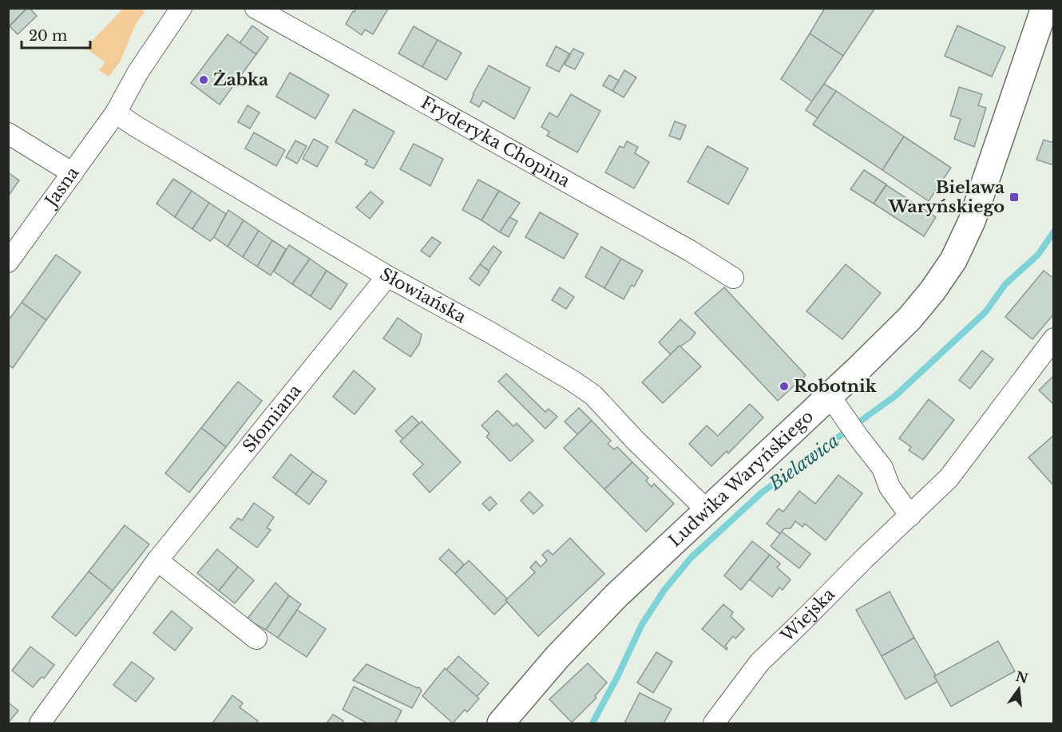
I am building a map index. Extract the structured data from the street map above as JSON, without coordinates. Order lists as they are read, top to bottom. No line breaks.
{"streets":{"main road":["Ludwika Waryńskiego"],"street":["Fryderyka Chopina","Jasna","Słowiańska","Słomiana","Wiejska"]},"crossings":[["Jasna","Słowiańska"],["Słowiańska","Słomiana"],["Słowiańska","Ludwika Waryńskiego"]],"water":["Bielawica"],"places":{"other":["Żabka","Robotnik"],"transit":["Bielawa Waryńskiego"]},"scale_bar":"20 m","north":"top"}
